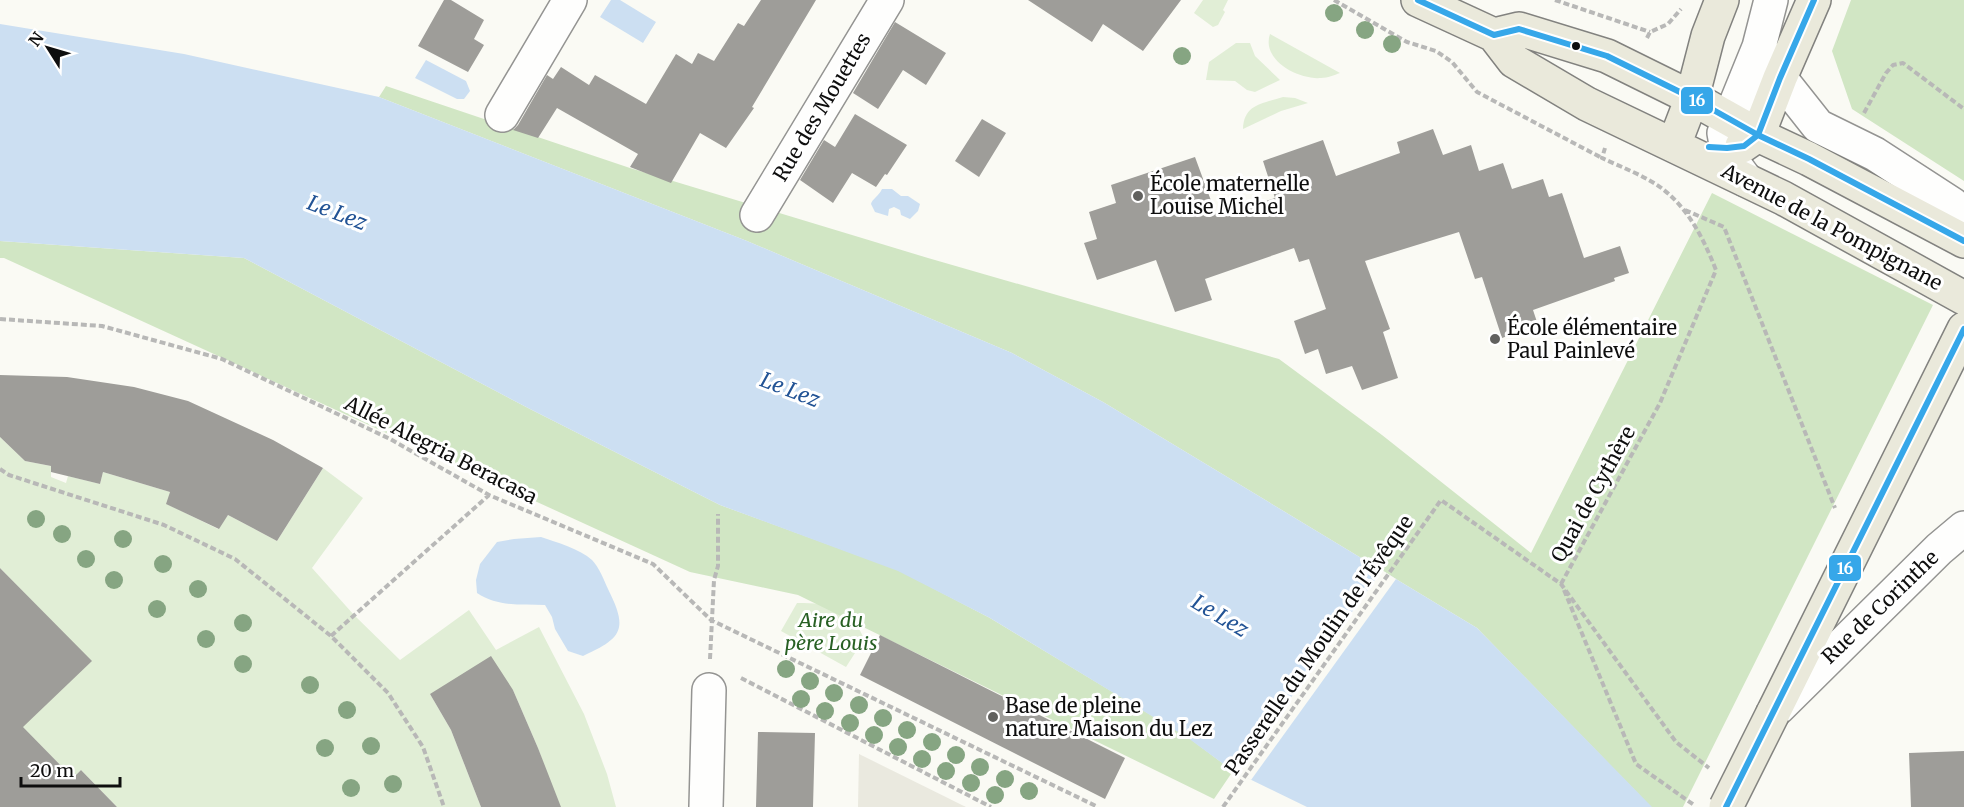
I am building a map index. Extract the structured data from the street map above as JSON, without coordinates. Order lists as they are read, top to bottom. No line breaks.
{"streets":{"main road":["Avenue de la Pompignane"],"street":["Rue des Mouettes","Rue de Corinthe"],"path":["Allée Alegria Beracasa","Quai de Cythère","Passerelle du Moulin de l'Évêque"]},"crossings":[["Quai de Cythère","Passerelle du Moulin de l'Évêque"]],"water":["Le Lez"],"parks":["Aire du père Louis"],"places":["École maternelle Louise Michel","École élémentaire Paul Painlevé","Base de pleine nature Maison du Lez"],"lines":["transit line 16"],"scale_bar":"20 m","north":"top left"}
